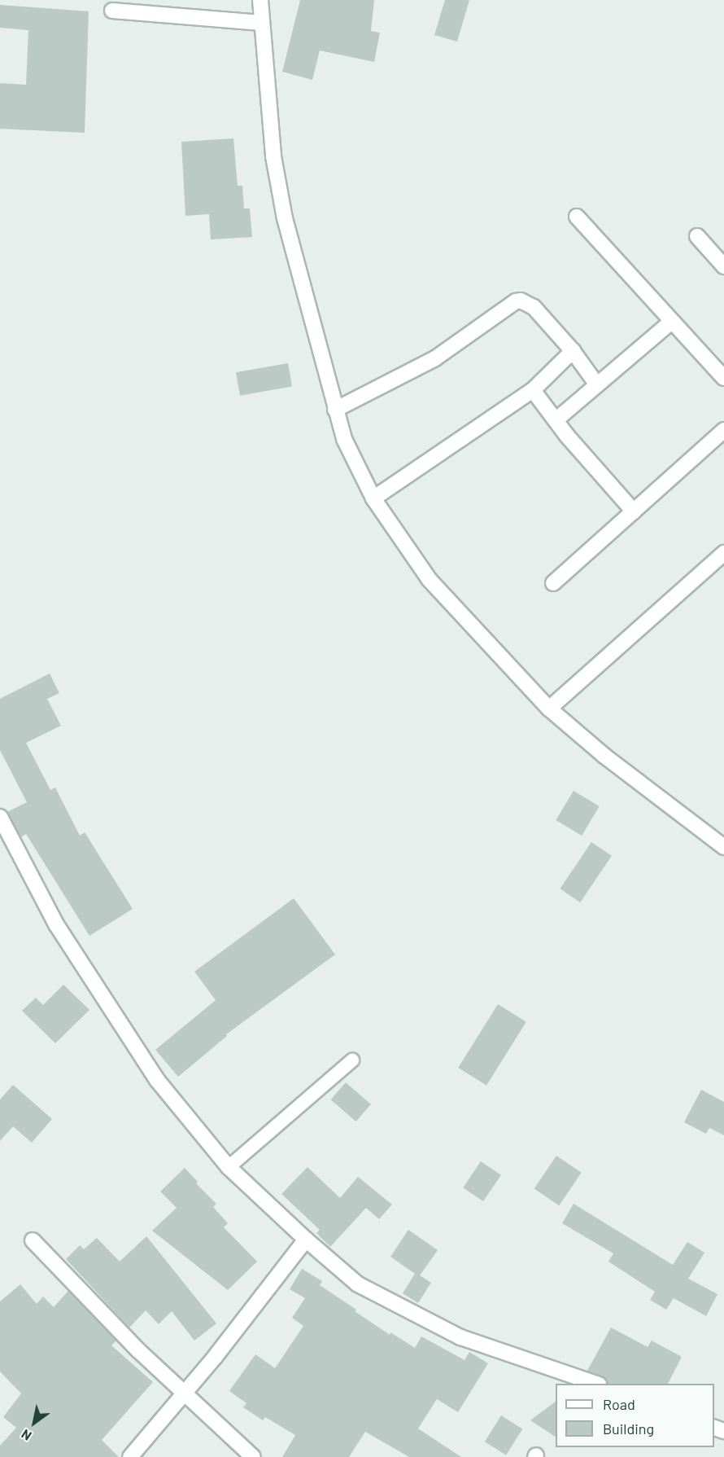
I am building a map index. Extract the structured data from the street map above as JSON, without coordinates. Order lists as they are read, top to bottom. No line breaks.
{"legend":["Road","Building"],"north":"bottom left"}
